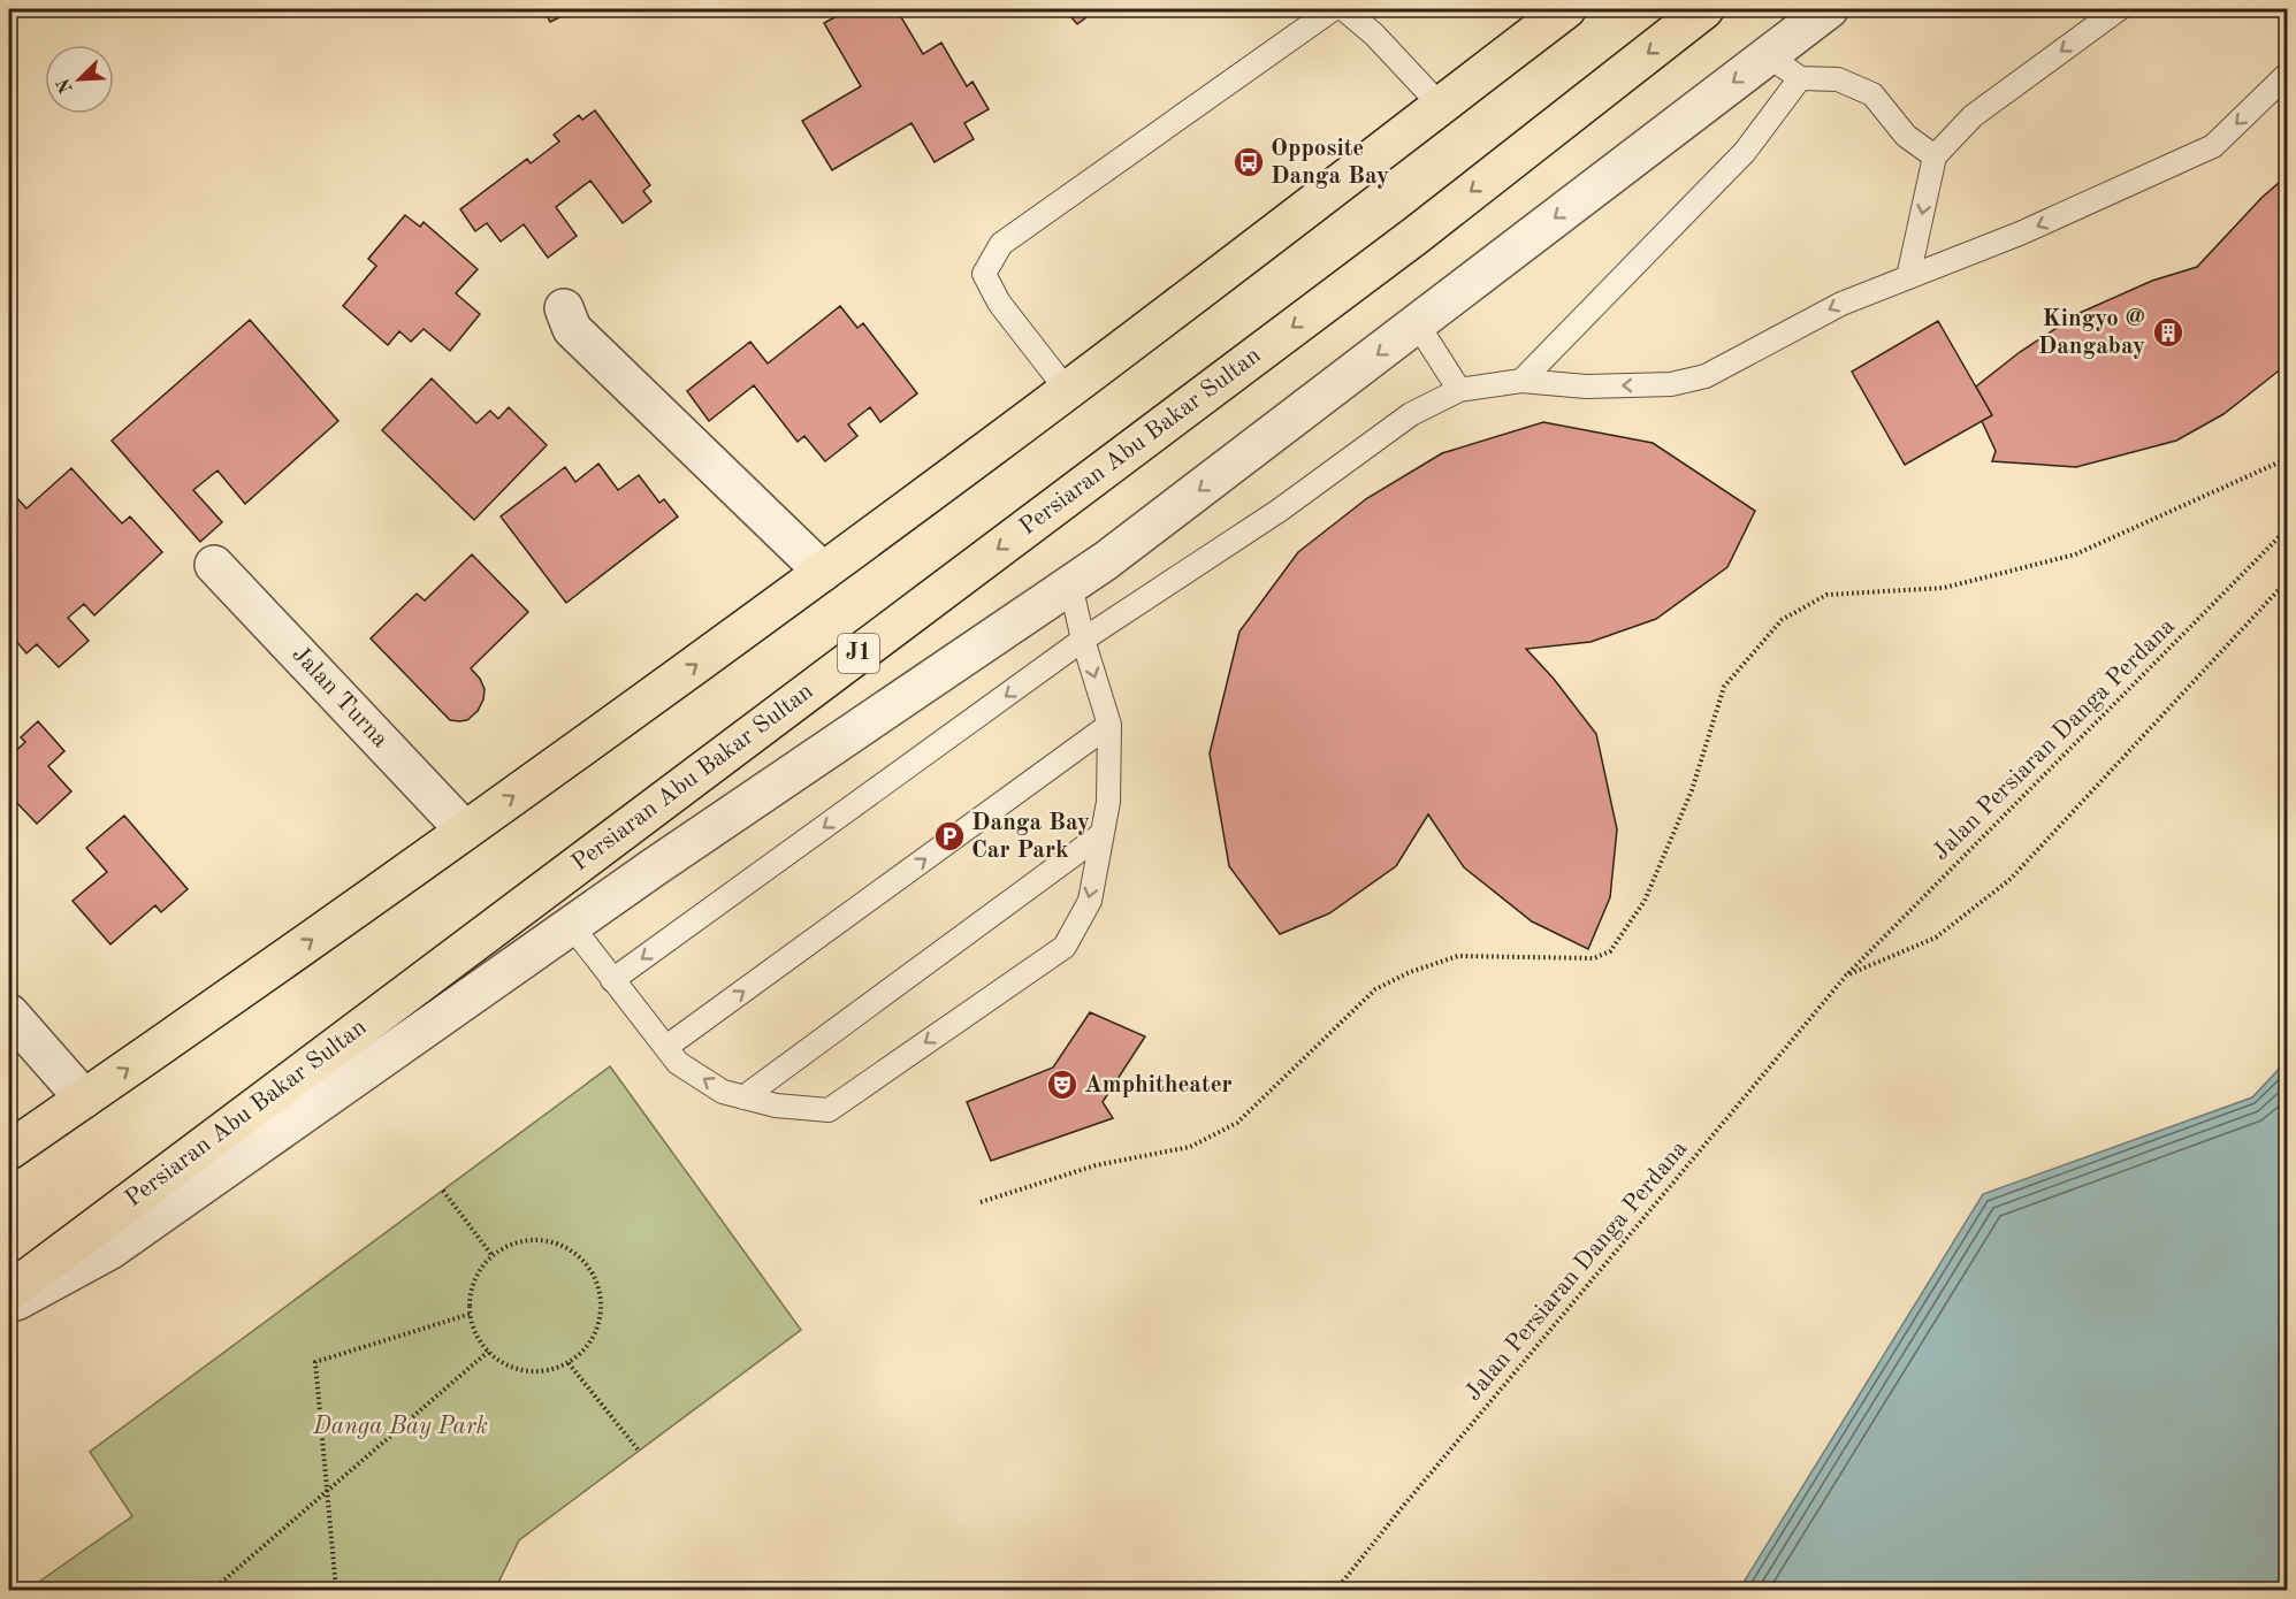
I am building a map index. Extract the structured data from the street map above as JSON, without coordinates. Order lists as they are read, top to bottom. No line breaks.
{"streets":{"highway":["Persiaran Abu Bakar Sultan","J1"],"street":["Jalan Turna"],"path":["Jalan Persiaran Danga Perdana"]},"parks":["Danga Bay Park"],"places":{"bus stop":["Opposite Danga Bay"],"building":["Kingyo @ Dangabay"],"parking":["Danga Bay Car Park"],"theatre":["Amphitheater"]},"north":"bottom left"}
